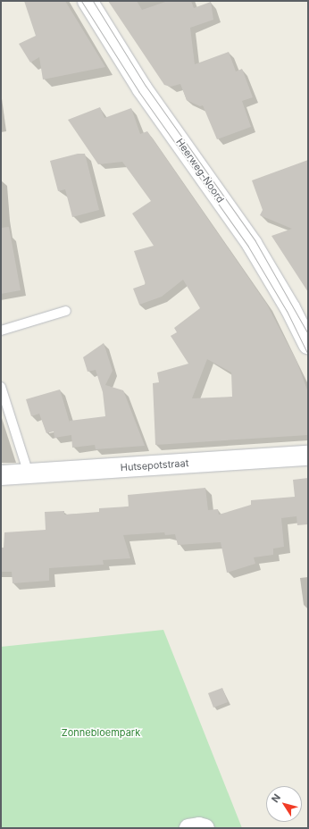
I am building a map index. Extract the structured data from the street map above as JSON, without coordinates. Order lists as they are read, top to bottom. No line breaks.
{"streets":{"street":["Heerweg-Noord","Hutsepotstraat"]},"parks":["Zonnebloempark"],"north":"top left"}
